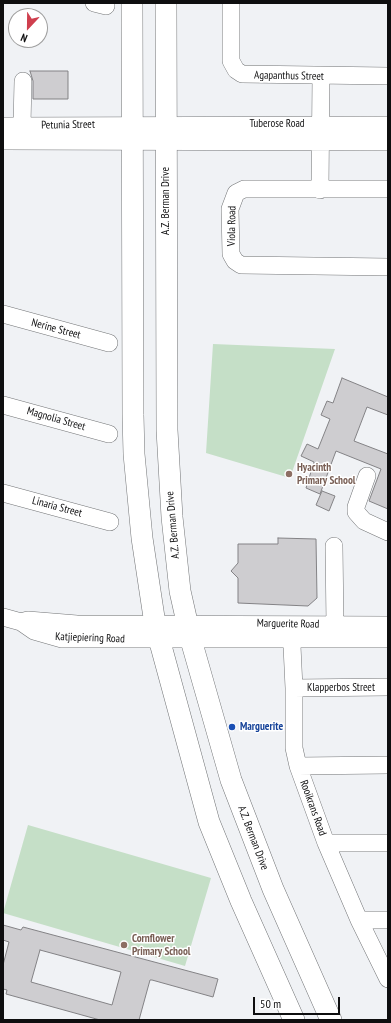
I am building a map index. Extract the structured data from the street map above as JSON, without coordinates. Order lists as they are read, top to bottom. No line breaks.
{"streets":{"main road":["A.Z. Berman Drive"],"street":["Agapanthus Street","Tuberose Road","Petunia Street","Viola Road","Nerine Street","Magnolia Street","Linaria Street","Marguerite Road","Katjiepiering Road","Klapperbos Street","Rooikrans Road"]},"crossings":[["Tuberose Road","A.Z. Berman Drive"],["A.Z. Berman Drive","Marguerite Road"],["A.Z. Berman Drive","Katjiepiering Road"],["Marguerite Road","Katjiepiering Road"],["Marguerite Road","Rooikrans Road"],["Klapperbos Street","Rooikrans Road"]],"places":["Hyacinth Primary School","Marguerite","Cornflower Primary School"],"scale_bar":"50 m","north":"bottom"}
